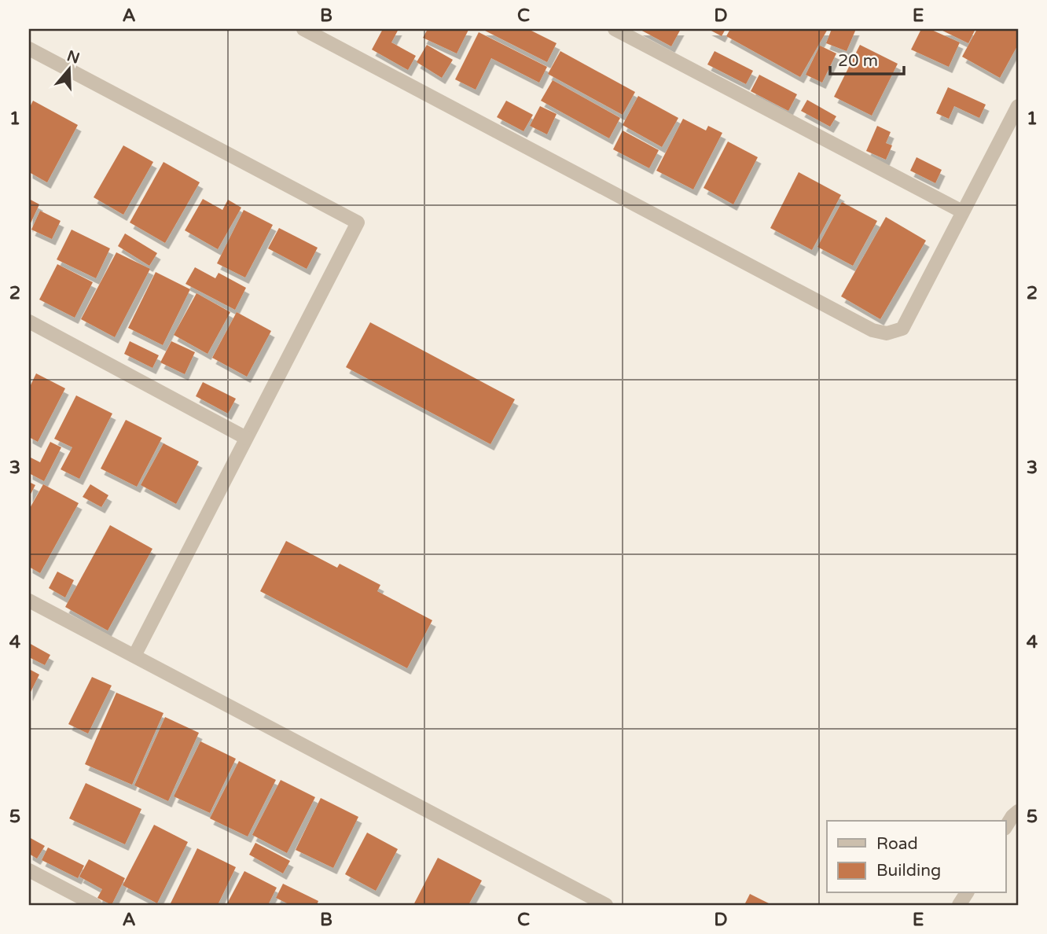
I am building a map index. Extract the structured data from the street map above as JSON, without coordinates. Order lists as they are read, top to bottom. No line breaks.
{"legend":["Road","Building"],"scale_bar":"20 m","north":"top","grid":{"columns":["A","B","C","D","E"],"rows":["1","2","3","4","5"]}}
